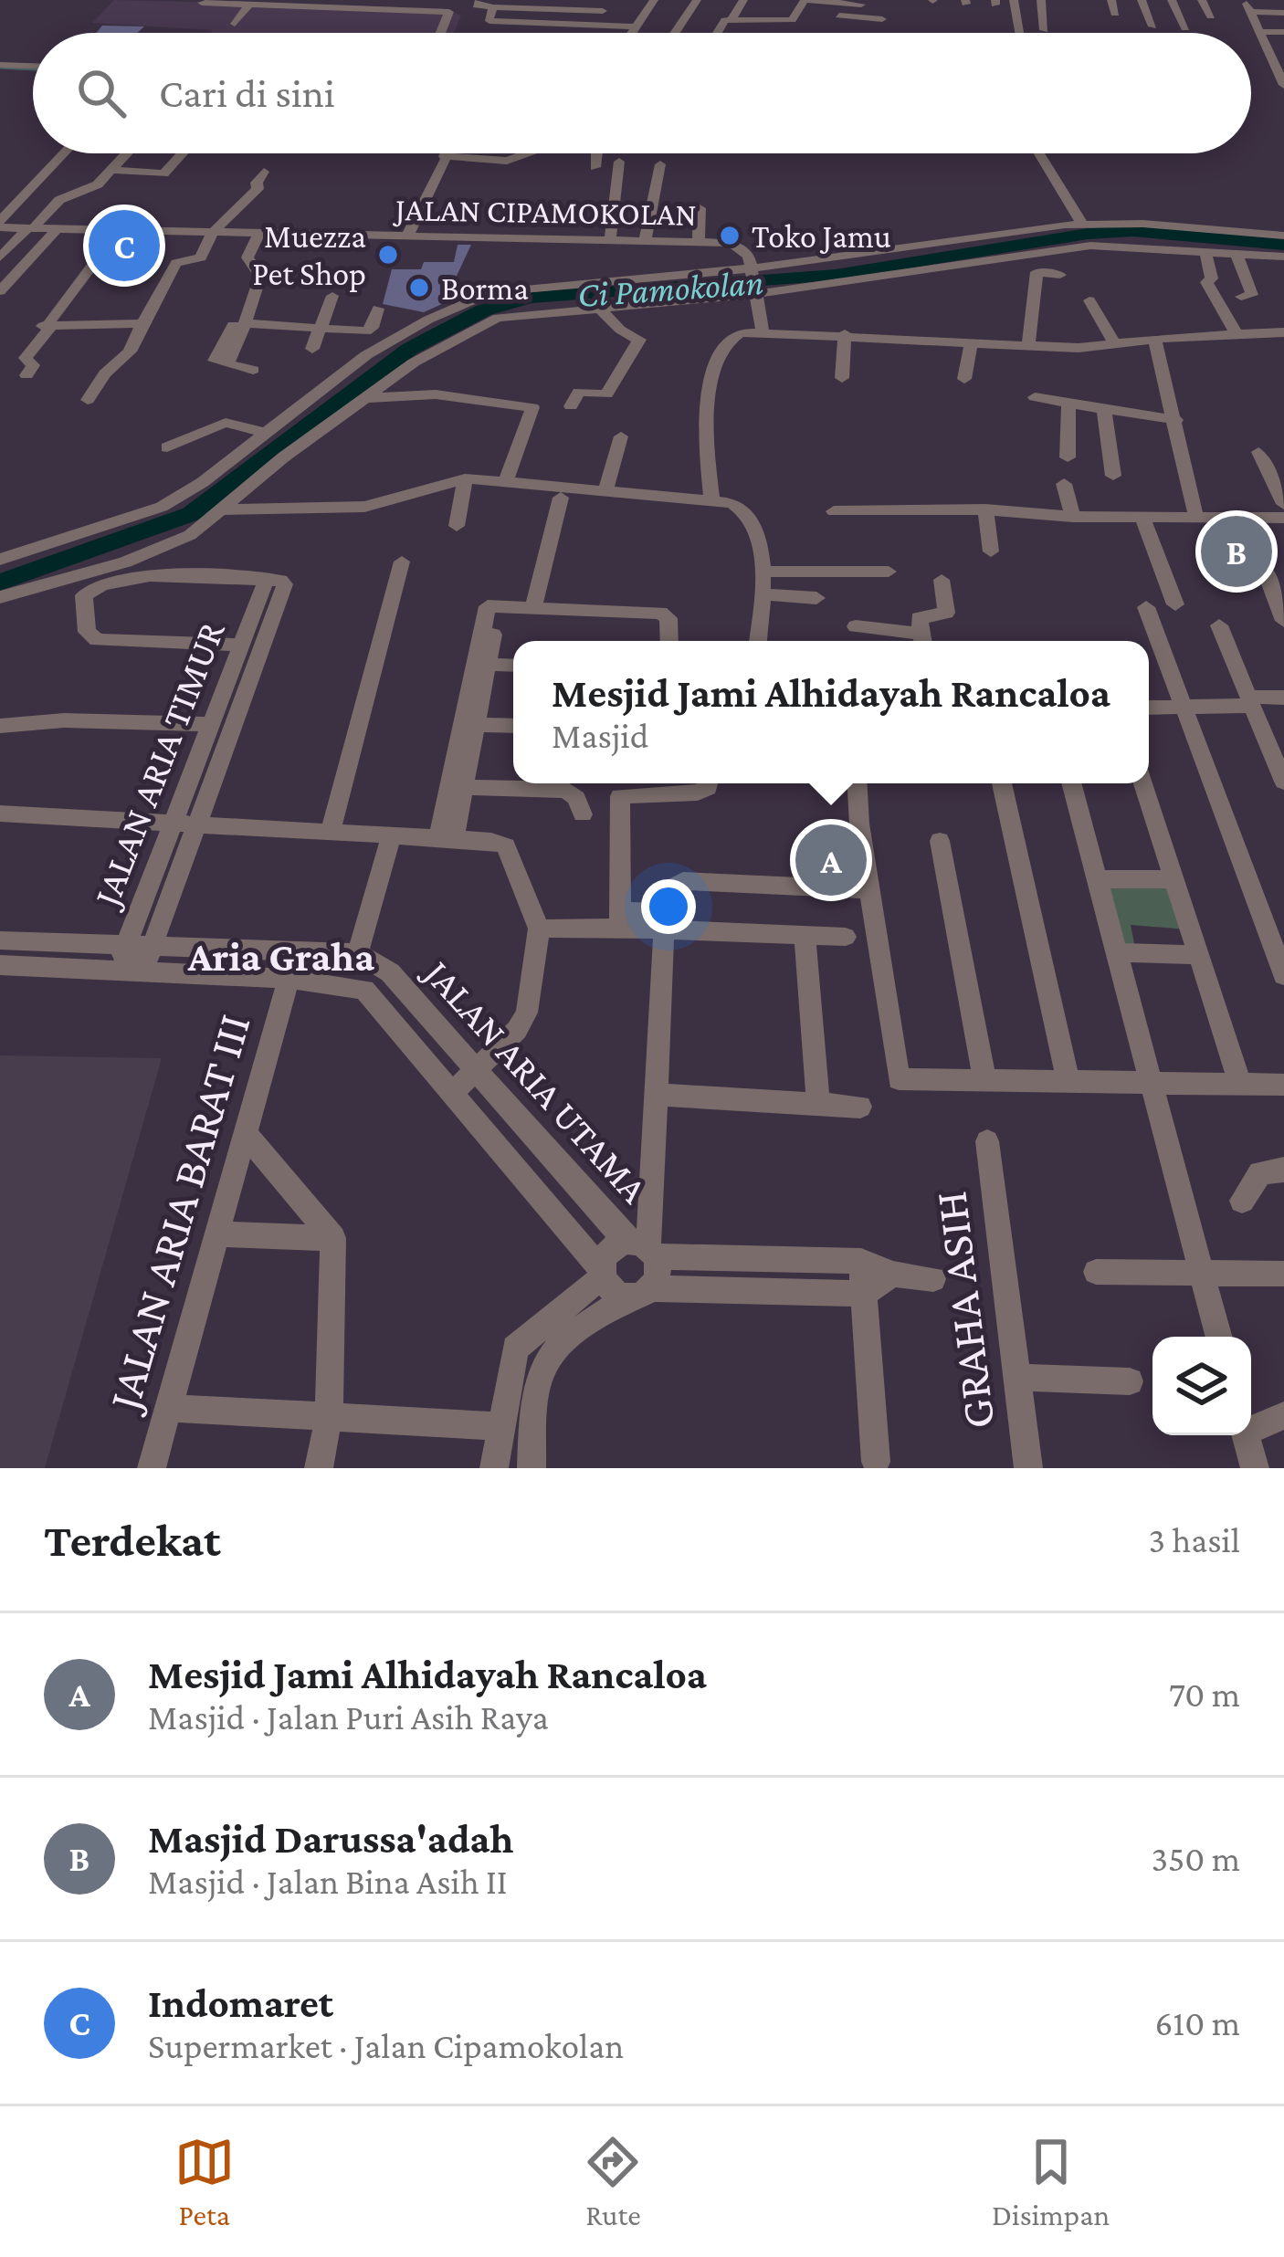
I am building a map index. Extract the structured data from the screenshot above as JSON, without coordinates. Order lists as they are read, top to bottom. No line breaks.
{"streets":{"street":["JALAN CIPAMOKOLAN","JALAN ARIA TIMUR","JALAN ARIA UTAMA","JALAN ARIA BARAT III","GRAHA ASIH"]},"crossings":[["JALAN ARIA TIMUR","JALAN ARIA UTAMA"],["JALAN ARIA UTAMA","JALAN ARIA BARAT III"]],"districts":["Aria Graha"],"water":["Ci Pamokolan"],"places":["Toko Jamu","Muezza Pet Shop","Borma"],"page":{"search":"Cari di sini","pins":["C","B","A"],"popup":["Mesjid Jami Alhidayah Rancaloa","Masjid"],"heading":["Terdekat","3 hasil"],"list":[{"mark":"A","name":"Mesjid Jami Alhidayah Rancaloa","note":"Masjid · Jalan Puri Asih Raya","value":"70 m"},{"mark":"B","name":"Masjid Darussa'adah","note":"Masjid · Jalan Bina Asih II","value":"350 m"},{"mark":"C","name":"Indomaret","note":"Supermarket · Jalan Cipamokolan","value":"610 m"}],"nav":["Peta","Rute","Disimpan"]}}
